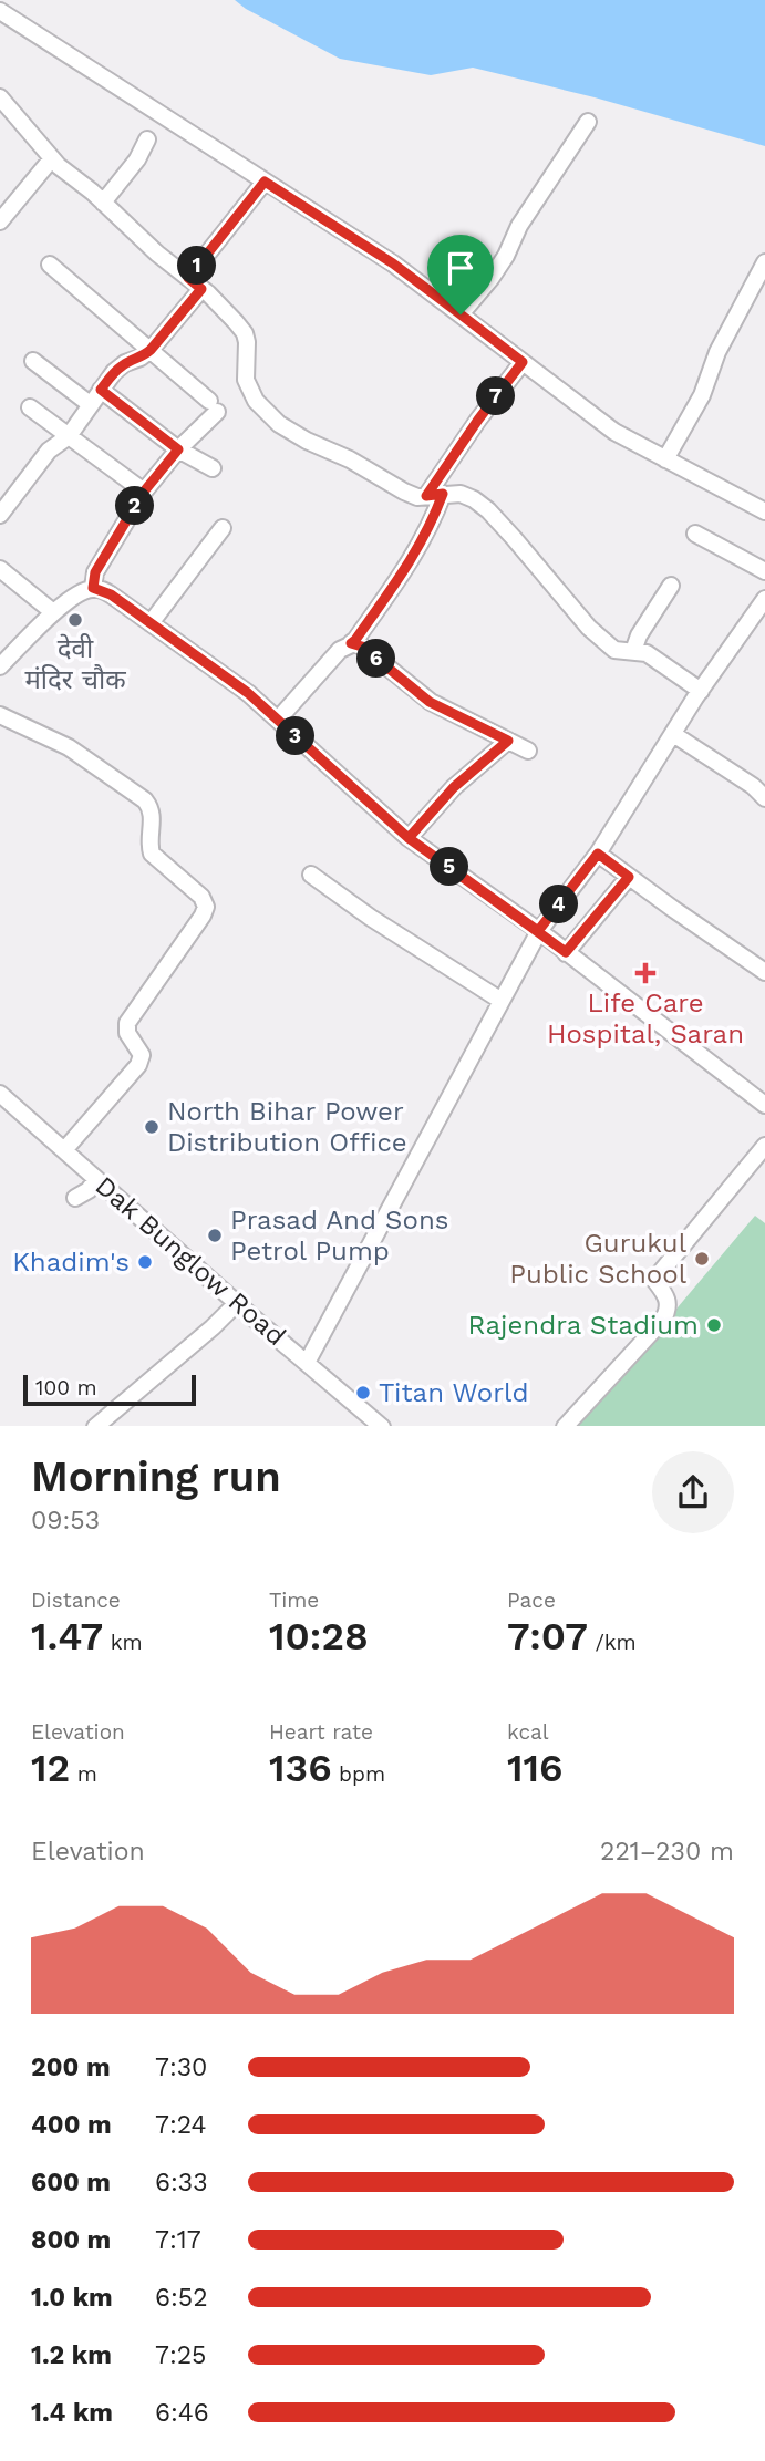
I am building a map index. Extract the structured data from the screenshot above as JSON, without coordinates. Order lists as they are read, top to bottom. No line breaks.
{"streets":{"street":["Dak Bunglow Road"]},"places":{"other":["देवी मंदिर चौक","North Bihar Power Distribution Office","Prasad And Sons Petrol Pump","Gurukul Public School","Khadim's","Rajendra Stadium","Titan World"],"health":["Life Care Hospital, Saran"]},"scale_bar":"100 m","page":{"pins":["1","7","2","6","3","5","4"],"scale":"100 m","heading":["Morning run","09:53"],"stats":[["Distance","1.47 km"],["Time","10:28"],["Pace","7:07 /km"],["Elevation","12 m"],["Heart rate","136 bpm"],["kcal","116"]],"chart":["Elevation","221–230 m"],"list":[{"name":"200 m","note":"7:30"},{"name":"400 m","note":"7:24"},{"name":"600 m","note":"6:33"},{"name":"800 m","note":"7:17"},{"name":"1.0 km","note":"6:52"},{"name":"1.2 km","note":"7:25"},{"name":"1.4 km","note":"6:46"}]}}
